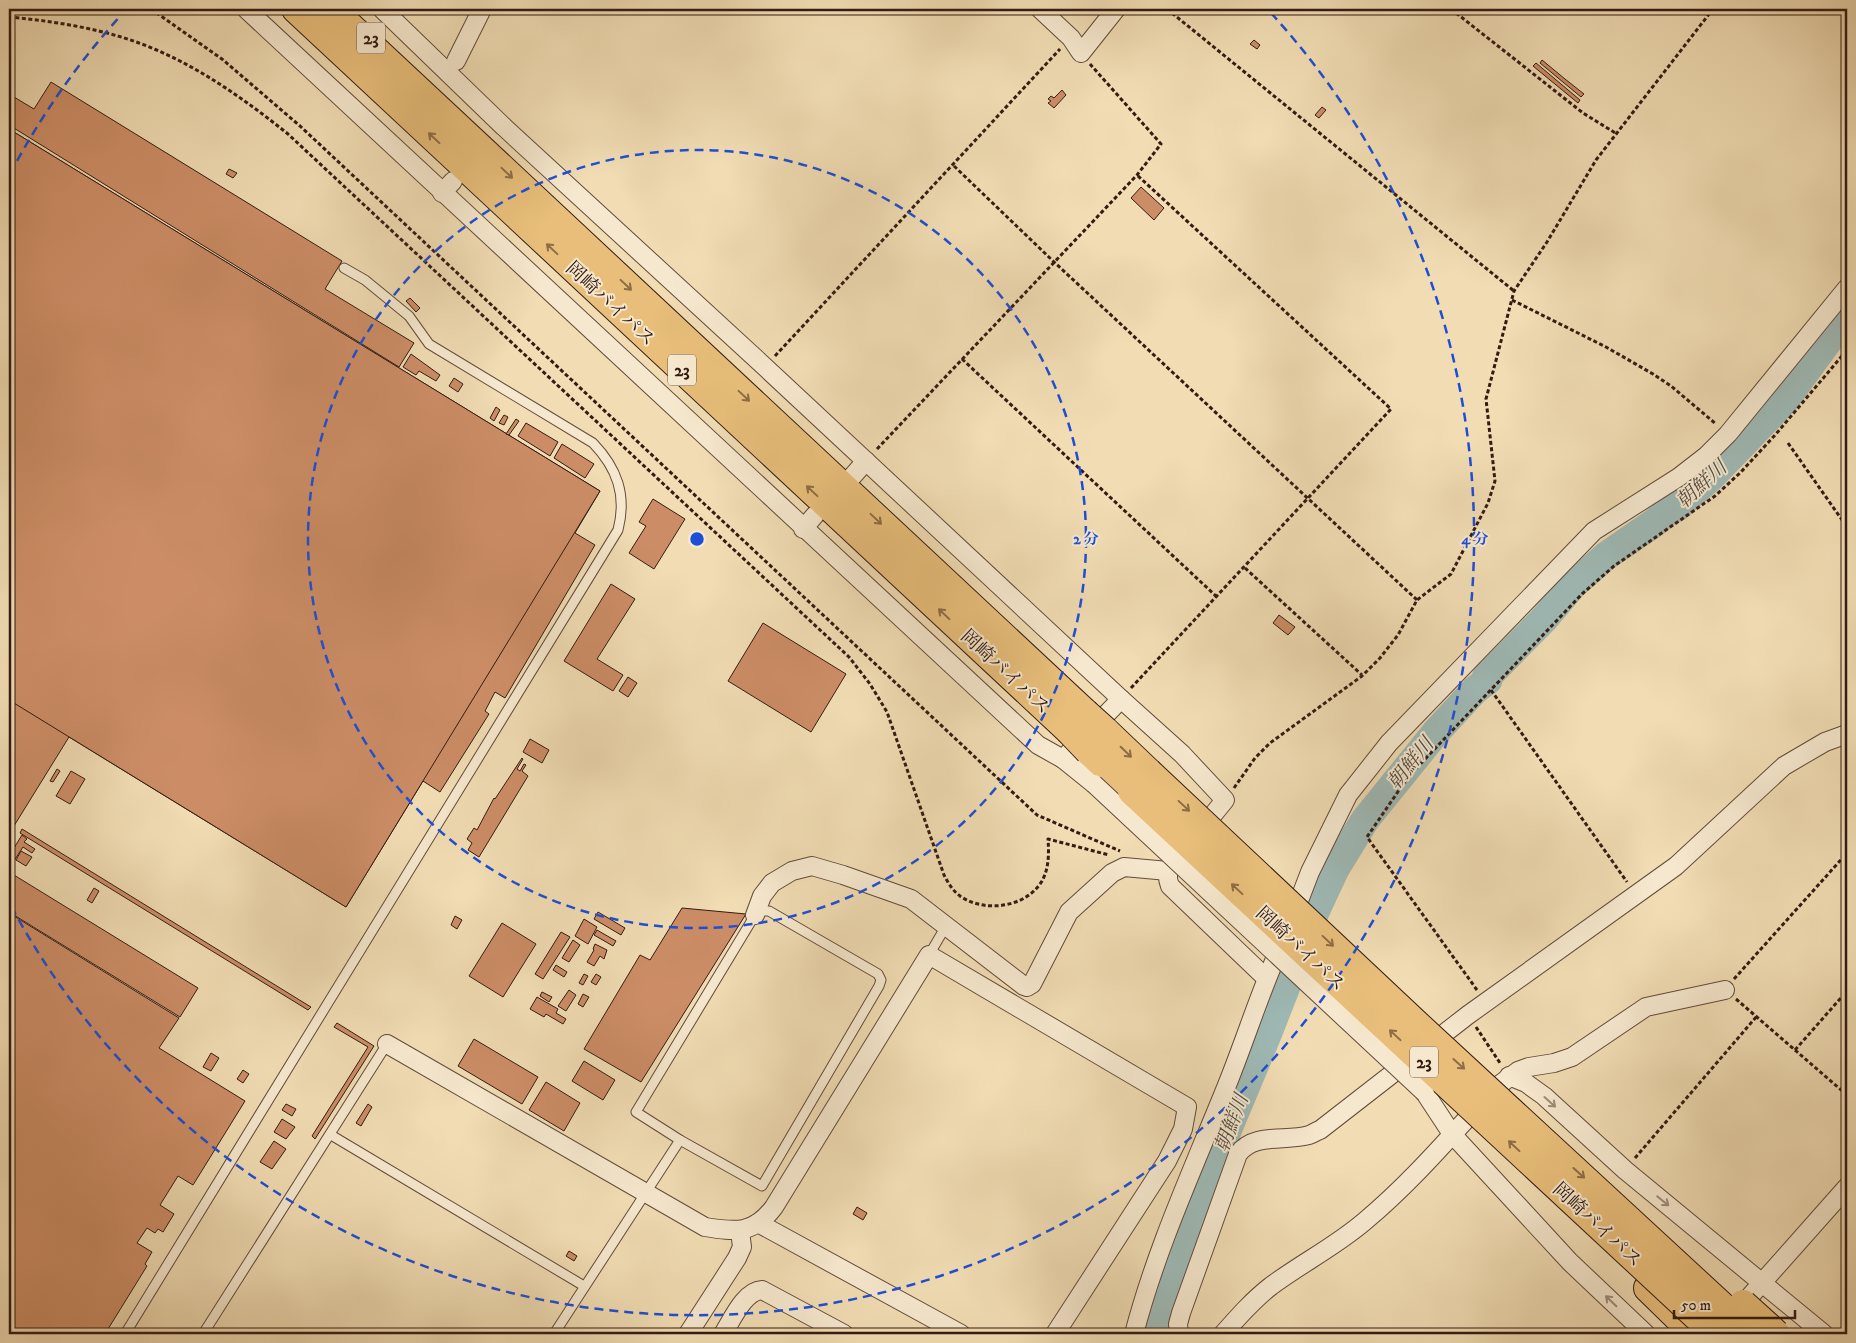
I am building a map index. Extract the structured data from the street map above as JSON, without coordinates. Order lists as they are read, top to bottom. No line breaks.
{"streets":{"highway":["23","岡崎バイパス"]},"crossings":[["23","岡崎バイパス"]],"water":["朝鮮川"],"scale_bar":"50 m","rings":["2 分","4 分"]}
